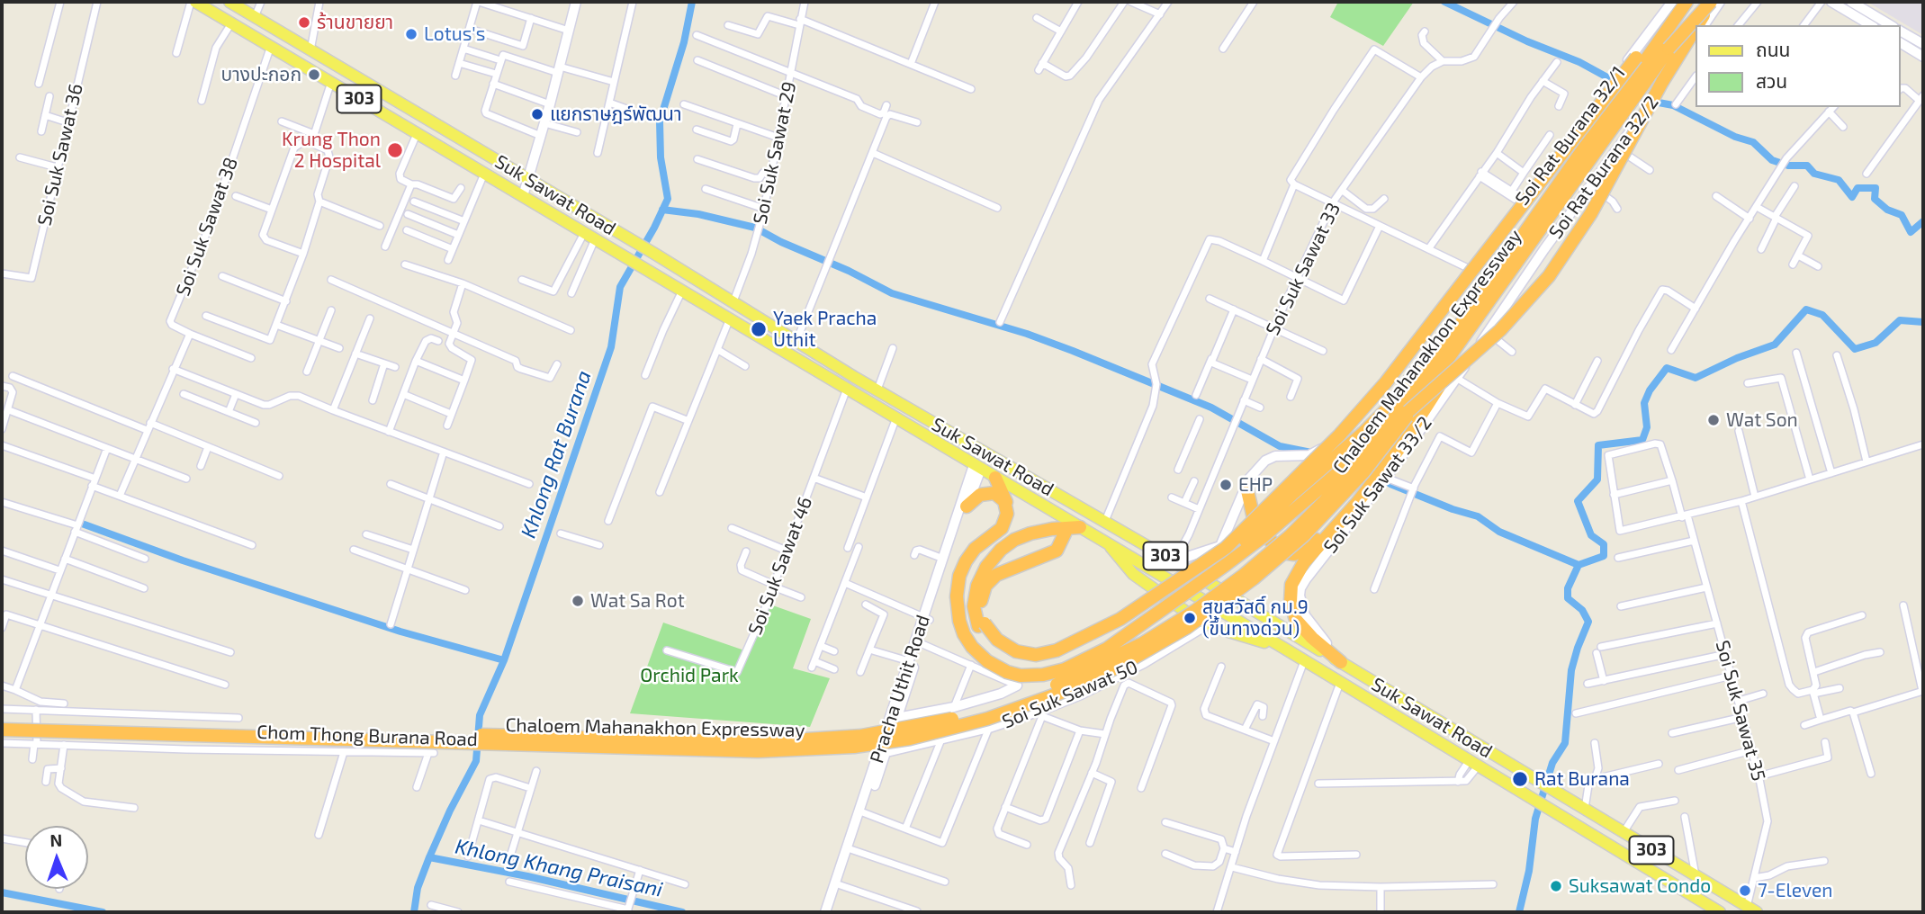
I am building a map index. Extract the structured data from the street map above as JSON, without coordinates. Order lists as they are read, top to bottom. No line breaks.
{"streets":{"highway":["Chaloem Mahanakhon Expressway"],"main road":["303","Suk Sawat Road"],"street":["Soi Rat Burana 32/1","Soi Suk Sawat 29","Soi Suk Sawat 36","Soi Rat Burana 32/2","Soi Suk Sawat 38","Soi Suk Sawat 33","Soi Suk Sawat 33/2","Soi Suk Sawat 46","Pracha Uthit Road","Soi Suk Sawat 50","Soi Suk Sawat 35","Chom Thong Burana Road"]},"crossings":[["Soi Suk Sawat 29","Suk Sawat Road"],["Soi Rat Burana 32/2","Soi Suk Sawat 33/2"],["Suk Sawat Road","Soi Suk Sawat 38"],["Suk Sawat Road","Soi Suk Sawat 33"],["Suk Sawat Road","Soi Suk Sawat 33/2"],["Suk Sawat Road","Soi Suk Sawat 46"],["Suk Sawat Road","Pracha Uthit Road"],["Suk Sawat Road","Soi Suk Sawat 35"],["Chaloem Mahanakhon Expressway","Chom Thong Burana Road"],["Pracha Uthit Road","Soi Suk Sawat 50"],["Pracha Uthit Road","Chom Thong Burana Road"]],"water":["Khlong Rat Burana","Khlong Khang Praisani"],"parks":["Orchid Park"],"places":["ร้านขายยา","Lotus's","บางปะกอก","แยกราษฎร์พัฒนา","Krung Thon 2 Hospital","Yaek Pracha Uthit","Wat Son","EHP","Wat Sa Rot","สุขสวัสดิ์ กม.9 (ขึ้นทางด่วน)","Rat Burana","Suksawat Condo","7-Eleven"],"legend":["ถนน","สวน"],"north":"top"}
